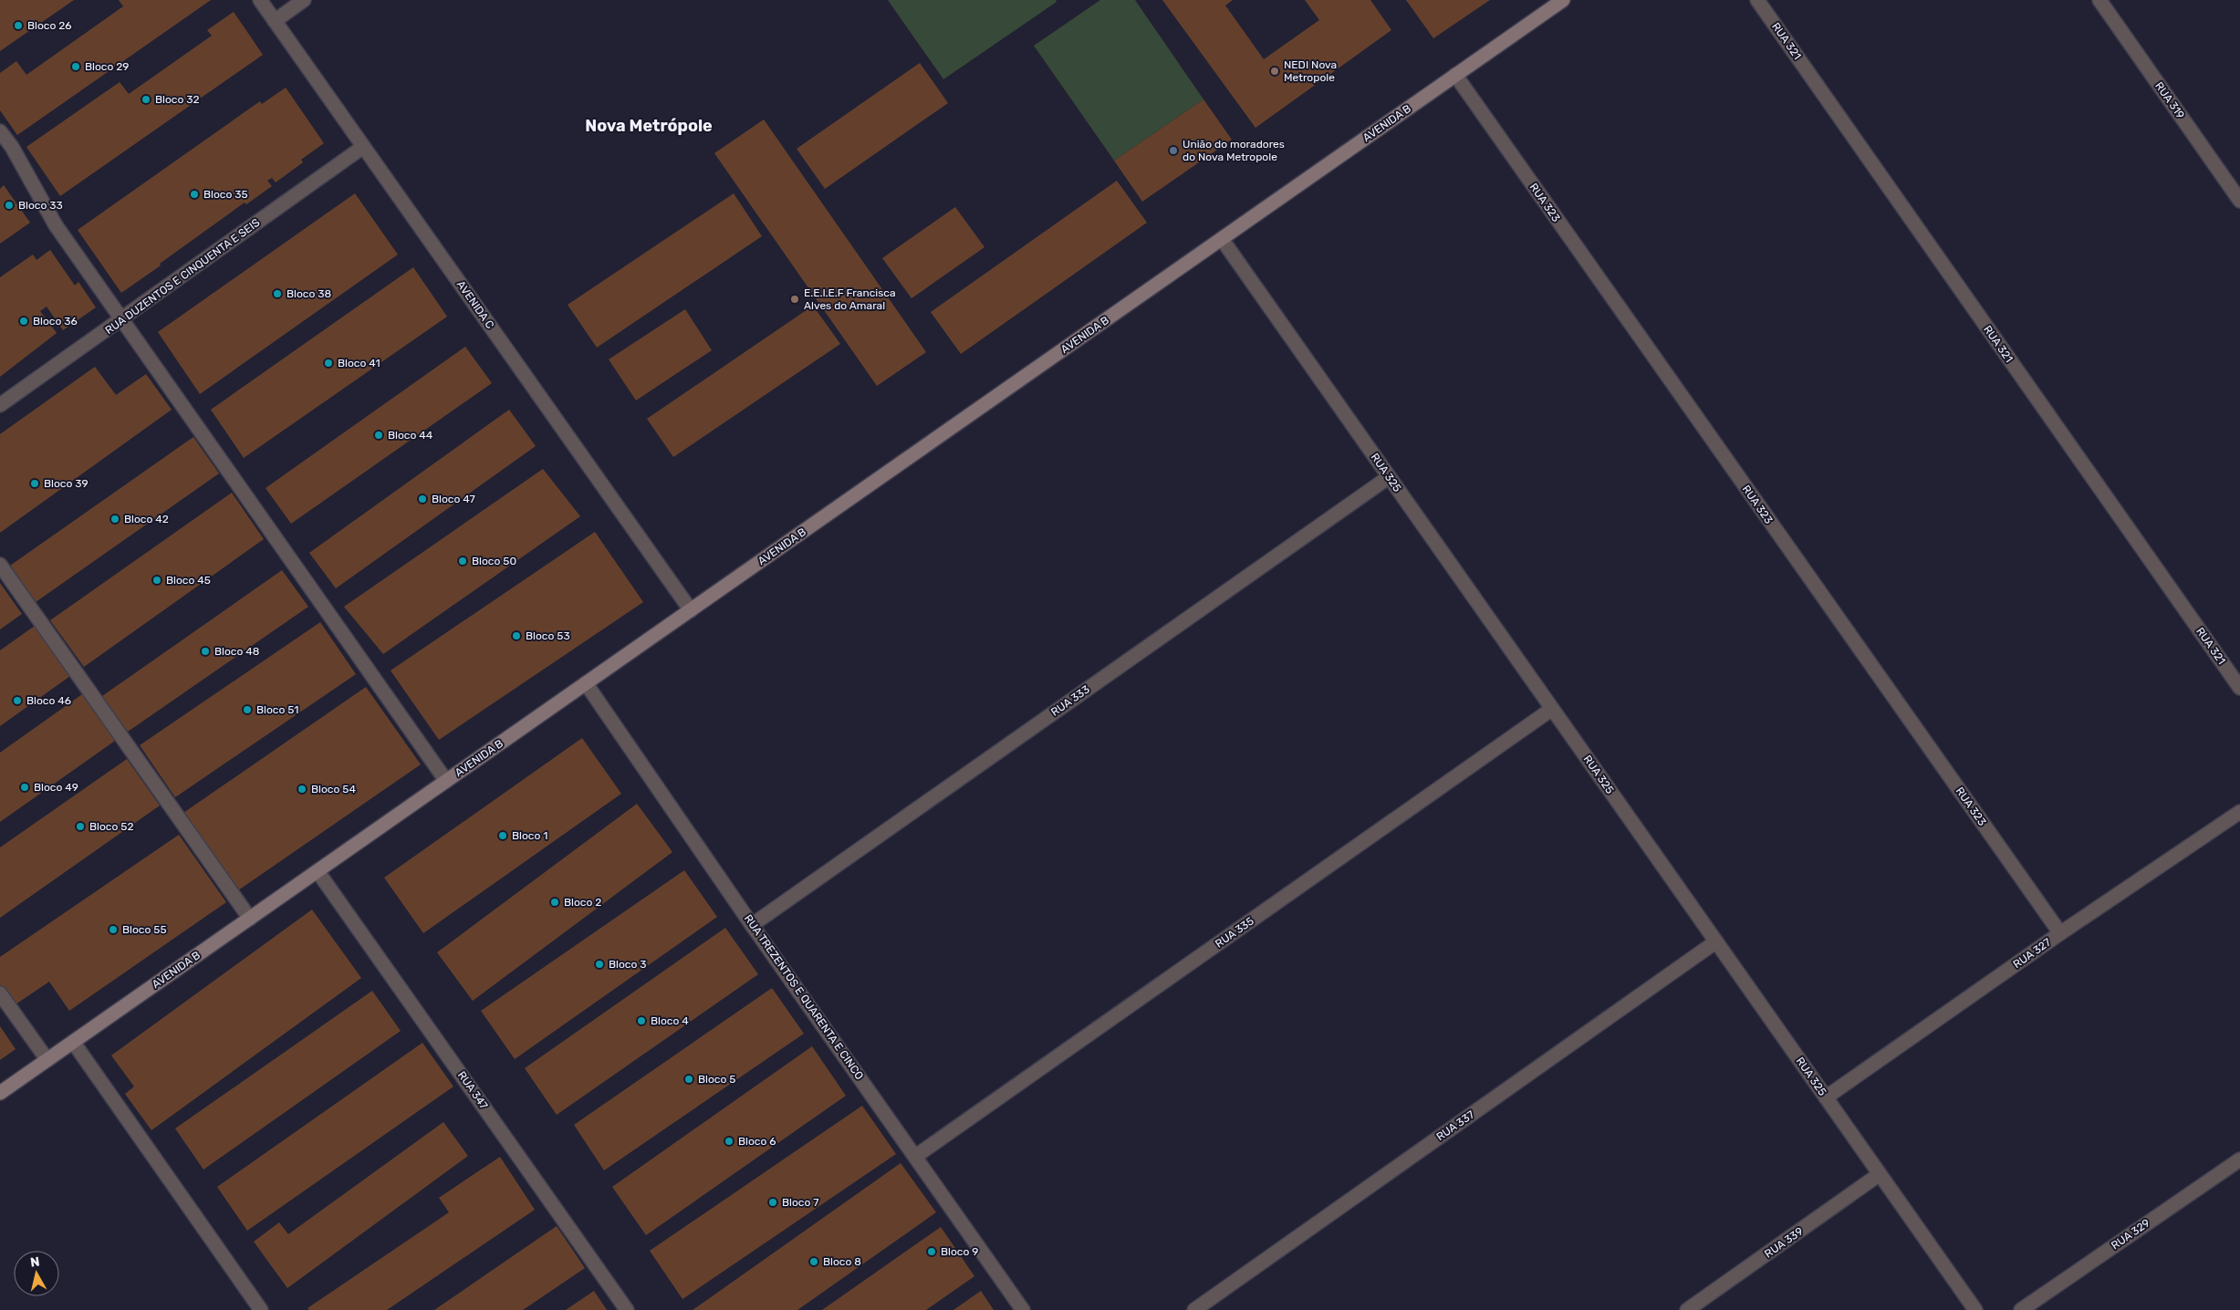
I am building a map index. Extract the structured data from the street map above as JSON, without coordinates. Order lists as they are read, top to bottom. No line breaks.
{"streets":{"street":["RUA 321","RUA 319","AVENIDA B","RUA 323","RUA DUZENTOS E CINQUENTA E SEIS","AVENIDA C","RUA 325","RUA 333","RUA 335","RUA 327","RUA TREZENTOS E QUARENTA E CINCO","RUA 347","RUA 337","RUA 329","RUA 339"]},"crossings":[["AVENIDA B","RUA 323"],["AVENIDA B","AVENIDA C"],["AVENIDA B","RUA 325"],["AVENIDA B","RUA TREZENTOS E QUARENTA E CINCO"],["AVENIDA B","RUA 347"],["RUA 323","RUA 327"],["RUA DUZENTOS E CINQUENTA E SEIS","AVENIDA C"],["RUA 325","RUA 333"],["RUA 325","RUA 335"],["RUA 325","RUA 327"],["RUA 325","RUA 337"],["RUA 325","RUA 339"],["RUA 333","RUA TREZENTOS E QUARENTA E CINCO"],["RUA 335","RUA TREZENTOS E QUARENTA E CINCO"]],"districts":["Nova Metrópole"],"places":["Bloco 26","Bloco 29","NEDI Nova Metropole","Bloco 32","União do moradores do Nova Metropole","Bloco 35","Bloco 33","Bloco 38","E.E.I.E.F Francisca Alves do Amaral","Bloco 36","Bloco 41","Bloco 44","Bloco 39","Bloco 47","Bloco 42","Bloco 50","Bloco 45","Bloco 53","Bloco 48","Bloco 46","Bloco 51","Bloco 49","Bloco 54","Bloco 52","Bloco 1","Bloco 2","Bloco 55","Bloco 3","Bloco 4","Bloco 5","Bloco 6","Bloco 7","Bloco 9","Bloco 8"],"north":"top"}
